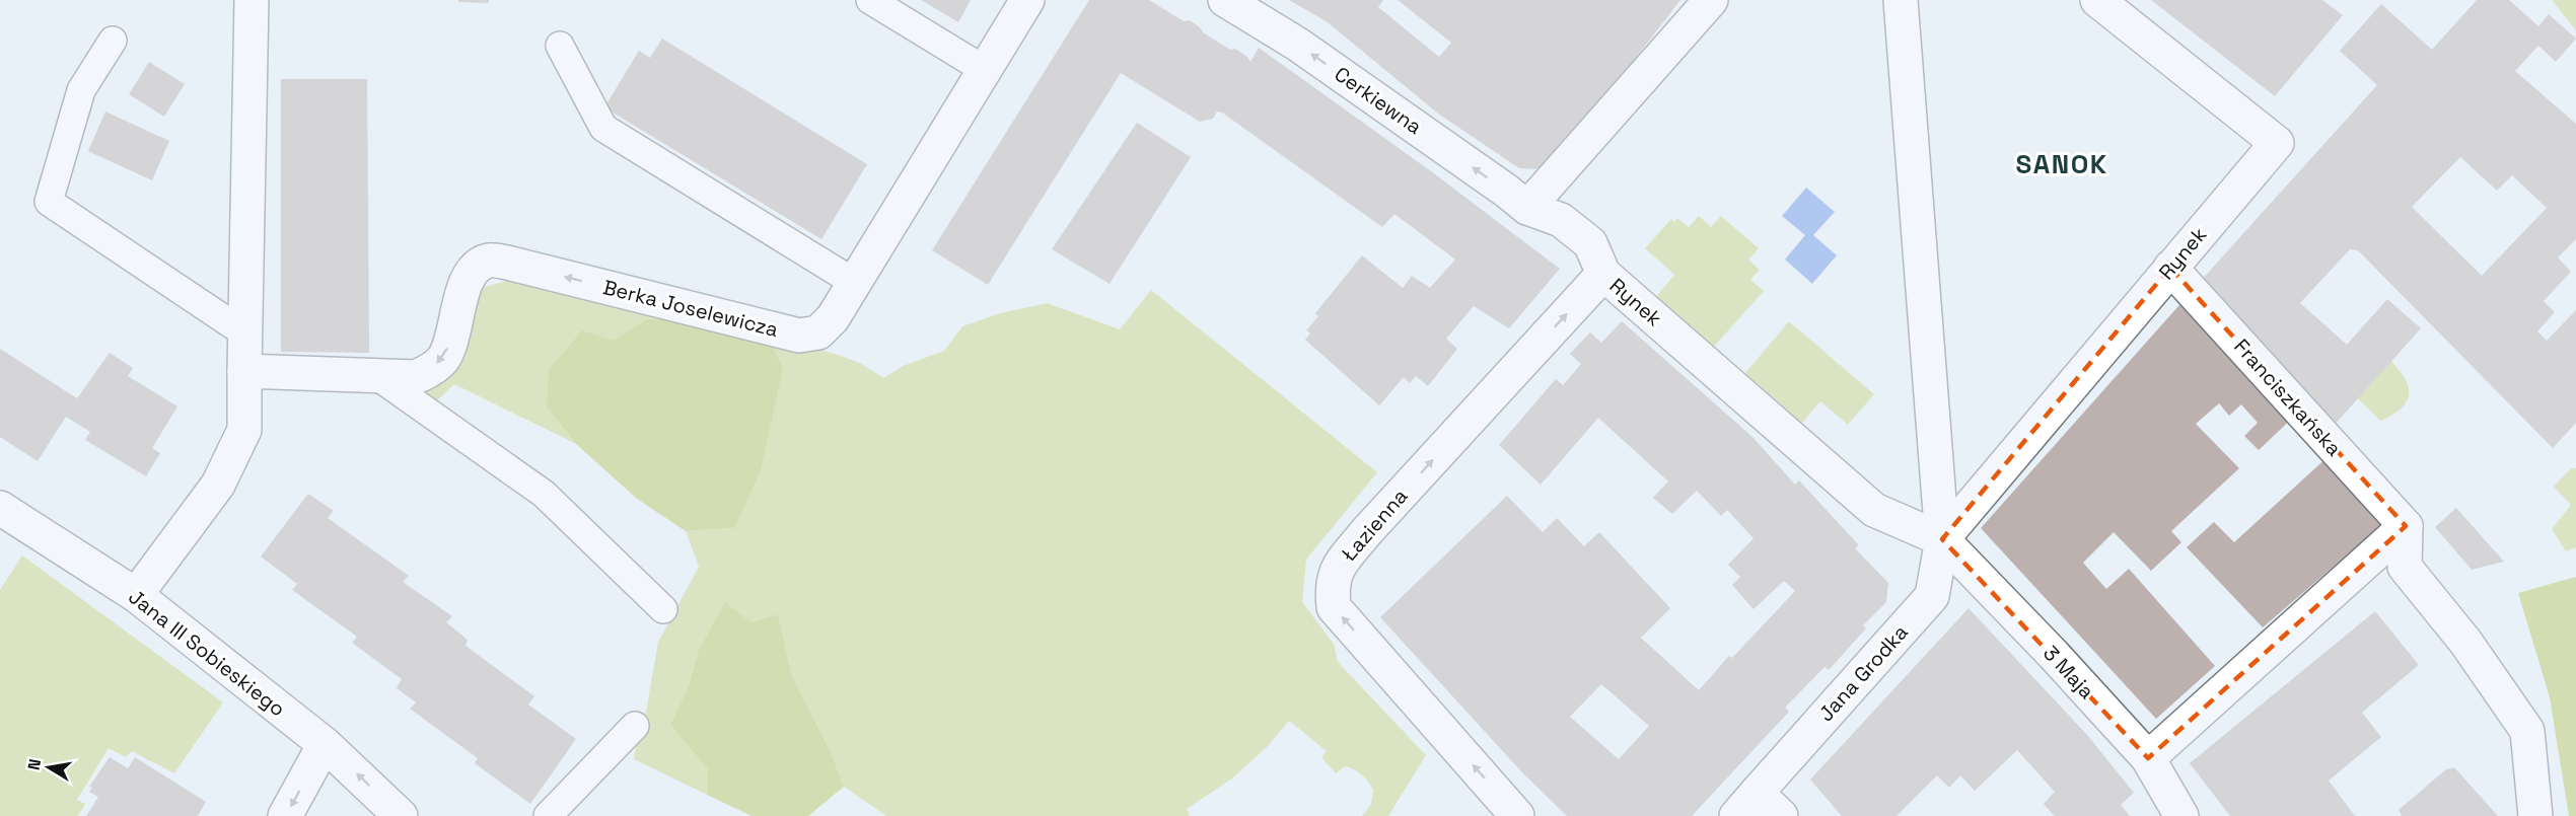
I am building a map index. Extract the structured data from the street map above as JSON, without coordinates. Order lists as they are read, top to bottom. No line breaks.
{"streets":{"street":["Cerkiewna","Rynek","Berka Joselewicza","Franciszkańska","Łazienna","Jana III Sobieskiego","3 Maja","Jana Grodka"]},"crossings":[["Cerkiewna","Rynek"],["Rynek","Franciszkańska"],["Rynek","Łazienna"],["Rynek","3 Maja"],["Rynek","Jana Grodka"],["3 Maja","Jana Grodka"]],"one_way":["Cerkiewna","Berka Joselewicza"],"districts":["SANOK"],"north":"left"}
